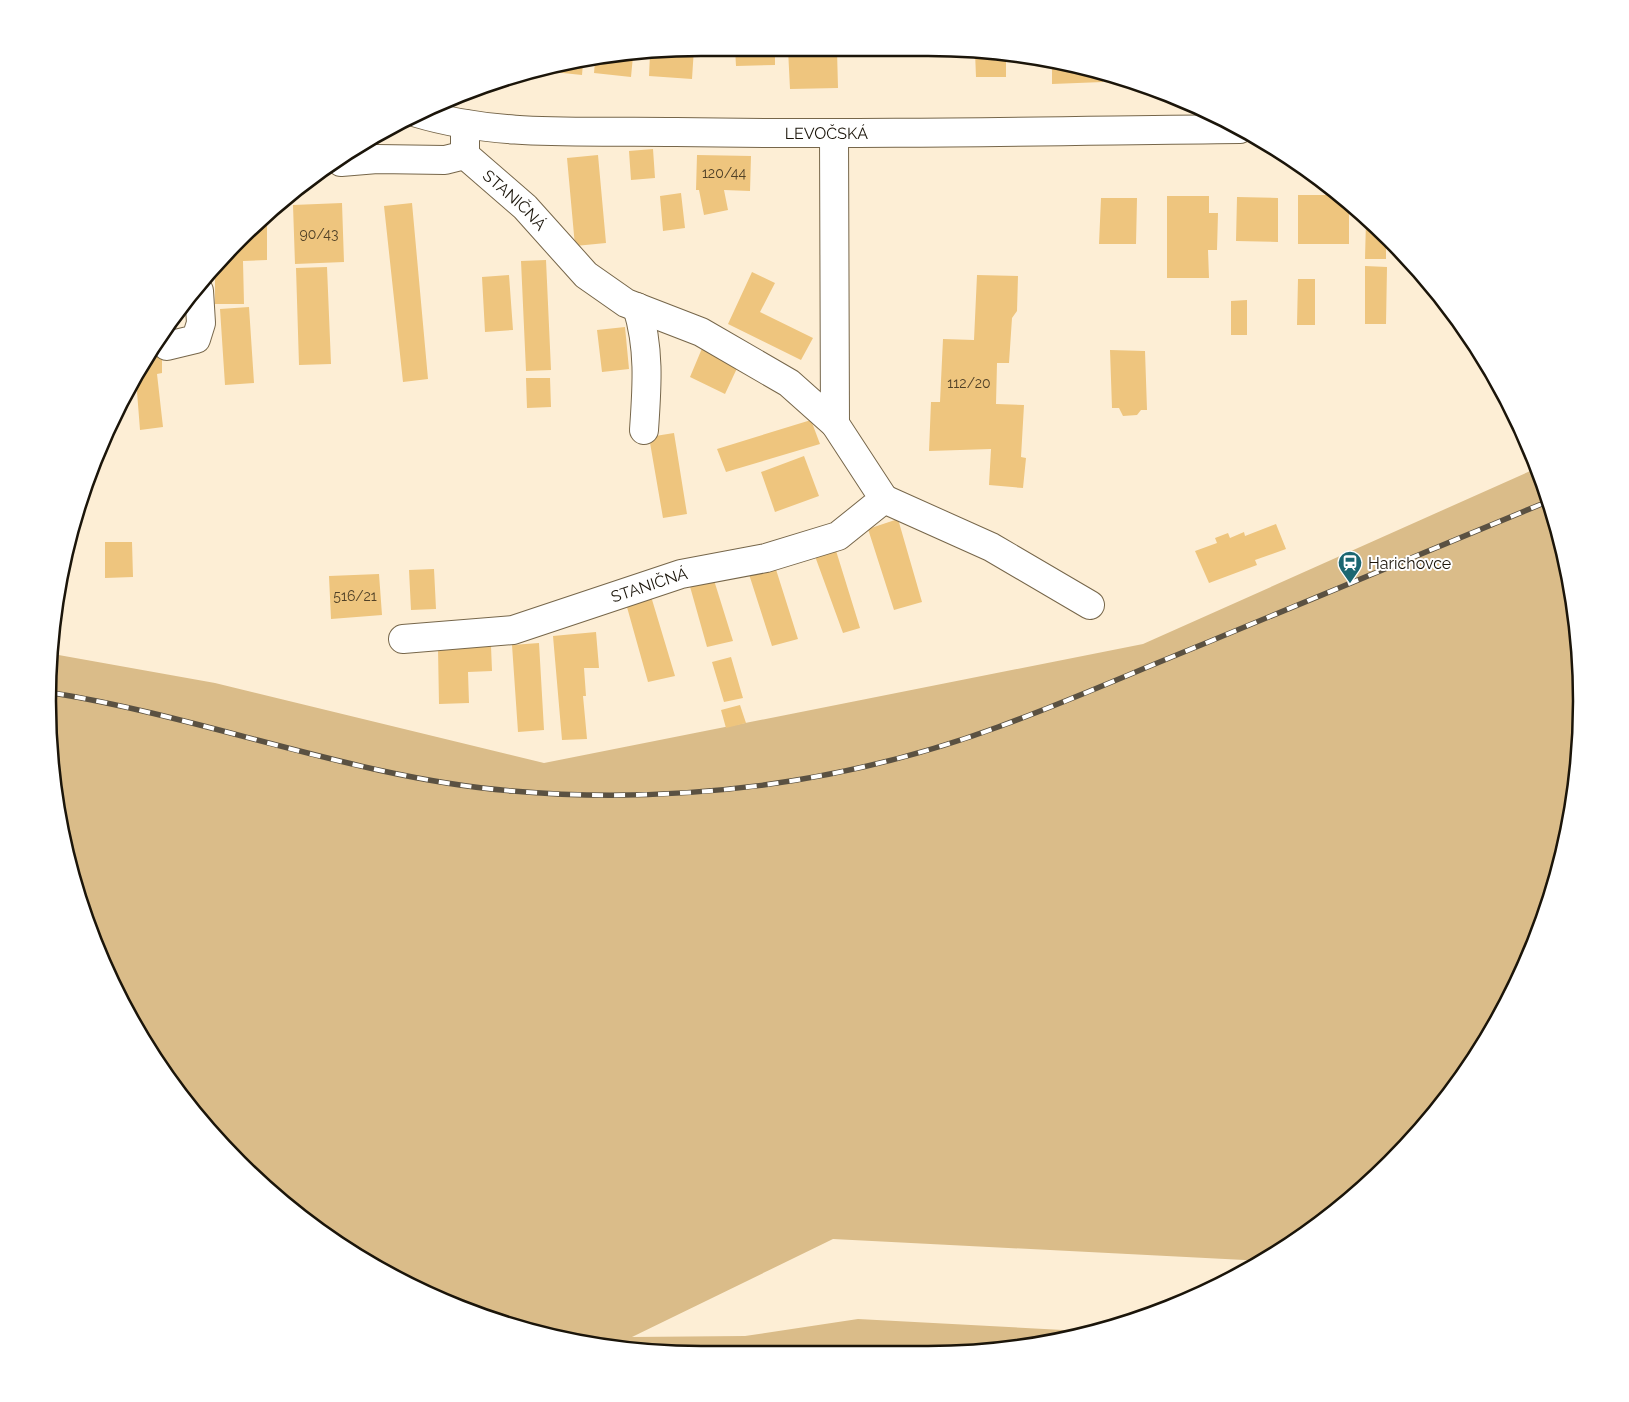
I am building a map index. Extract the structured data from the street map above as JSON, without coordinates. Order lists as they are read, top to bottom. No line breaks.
{"streets":{"street":["LEVOČSKÁ","STANIČNÁ"]},"places":{"station":["Harichovce"]},"house_numbers":["120/44","90/43","112/20","516/21"]}
